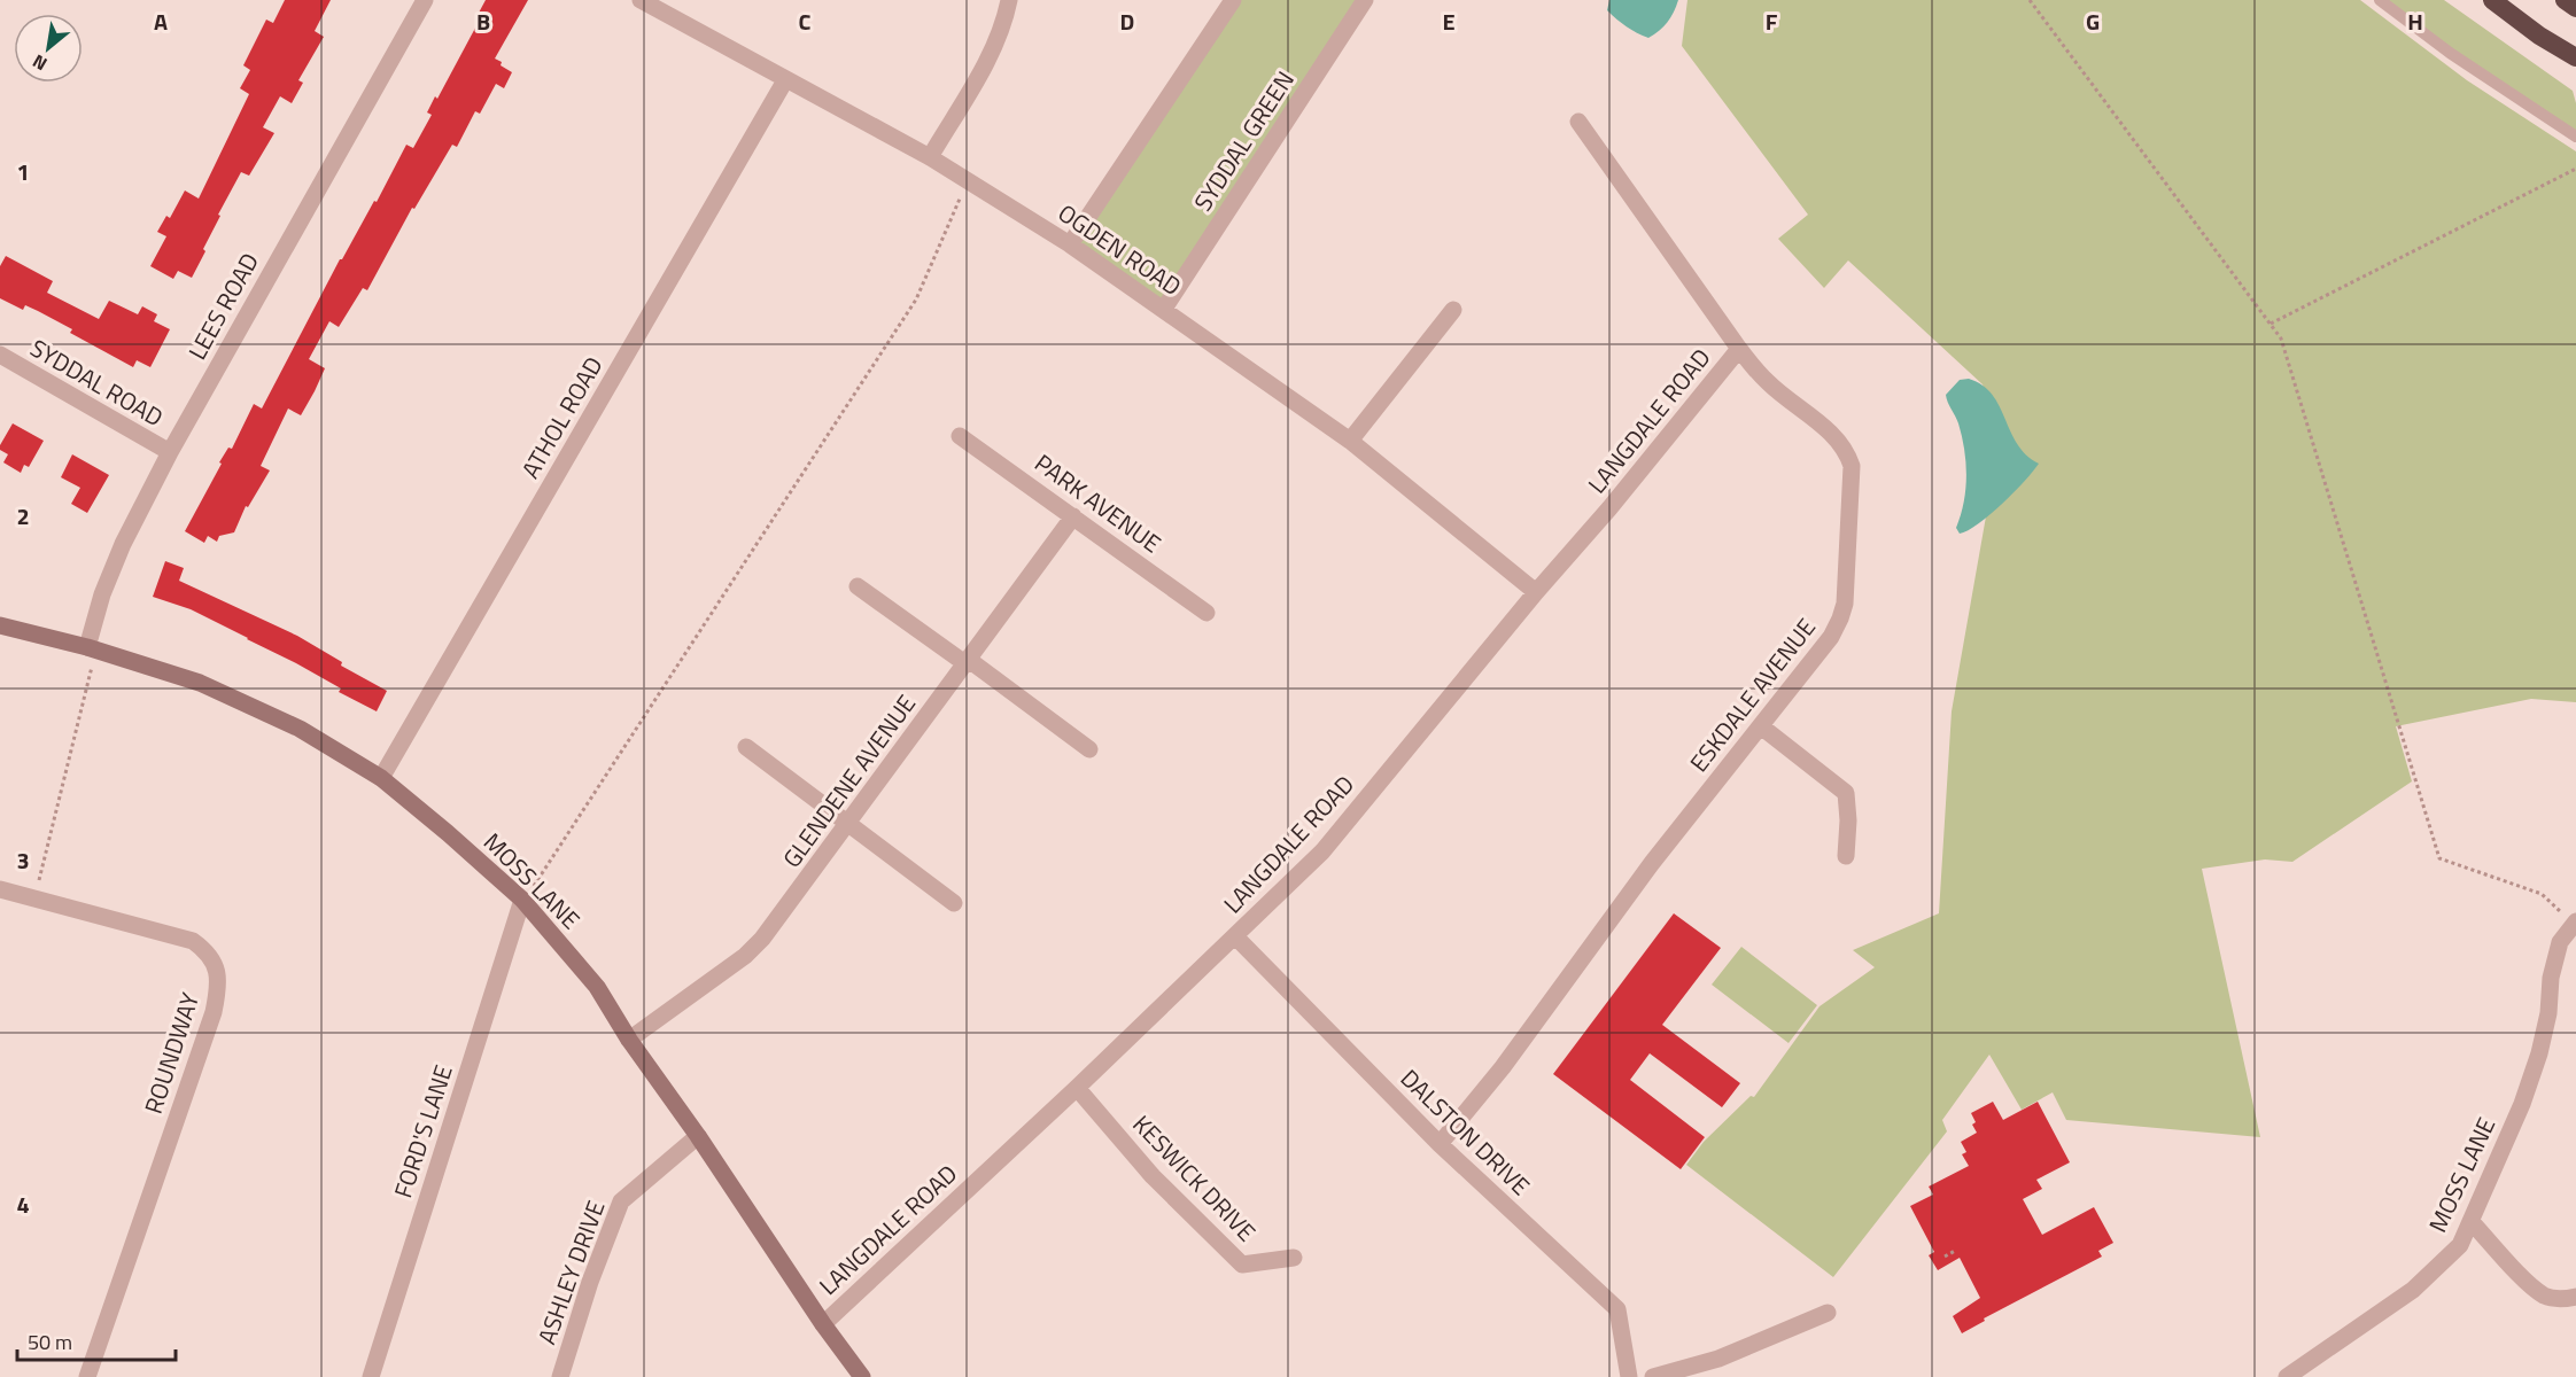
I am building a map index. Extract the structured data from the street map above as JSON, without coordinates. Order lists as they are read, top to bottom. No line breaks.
{"streets":{"main road":["MOSS LANE"],"street":["SYDDAL GREEN","OGDEN ROAD","LEES ROAD","SYDDAL ROAD","ATHOL ROAD","LANGDALE ROAD","PARK AVENUE","ESKDALE AVENUE","GLENDENE AVENUE","ROUNDWAY","FORD'S LANE","DALSTON DRIVE","KESWICK DRIVE","ASHLEY DRIVE"]},"crossings":[["SYDDAL GREEN","OGDEN ROAD"],["OGDEN ROAD","ATHOL ROAD"],["OGDEN ROAD","LANGDALE ROAD"],["LEES ROAD","SYDDAL ROAD"],["LEES ROAD","MOSS LANE"],["ATHOL ROAD","MOSS LANE"],["LANGDALE ROAD","ESKDALE AVENUE"],["LANGDALE ROAD","MOSS LANE"],["LANGDALE ROAD","DALSTON DRIVE"],["LANGDALE ROAD","KESWICK DRIVE"],["PARK AVENUE","GLENDENE AVENUE"],["ESKDALE AVENUE","DALSTON DRIVE"],["GLENDENE AVENUE","MOSS LANE"],["MOSS LANE","FORD'S LANE"],["MOSS LANE","ASHLEY DRIVE"]],"scale_bar":"50 m","north":"bottom left","grid":{"columns":["A","B","C","D","E","F","G","H"],"rows":["1","2","3","4"]}}
